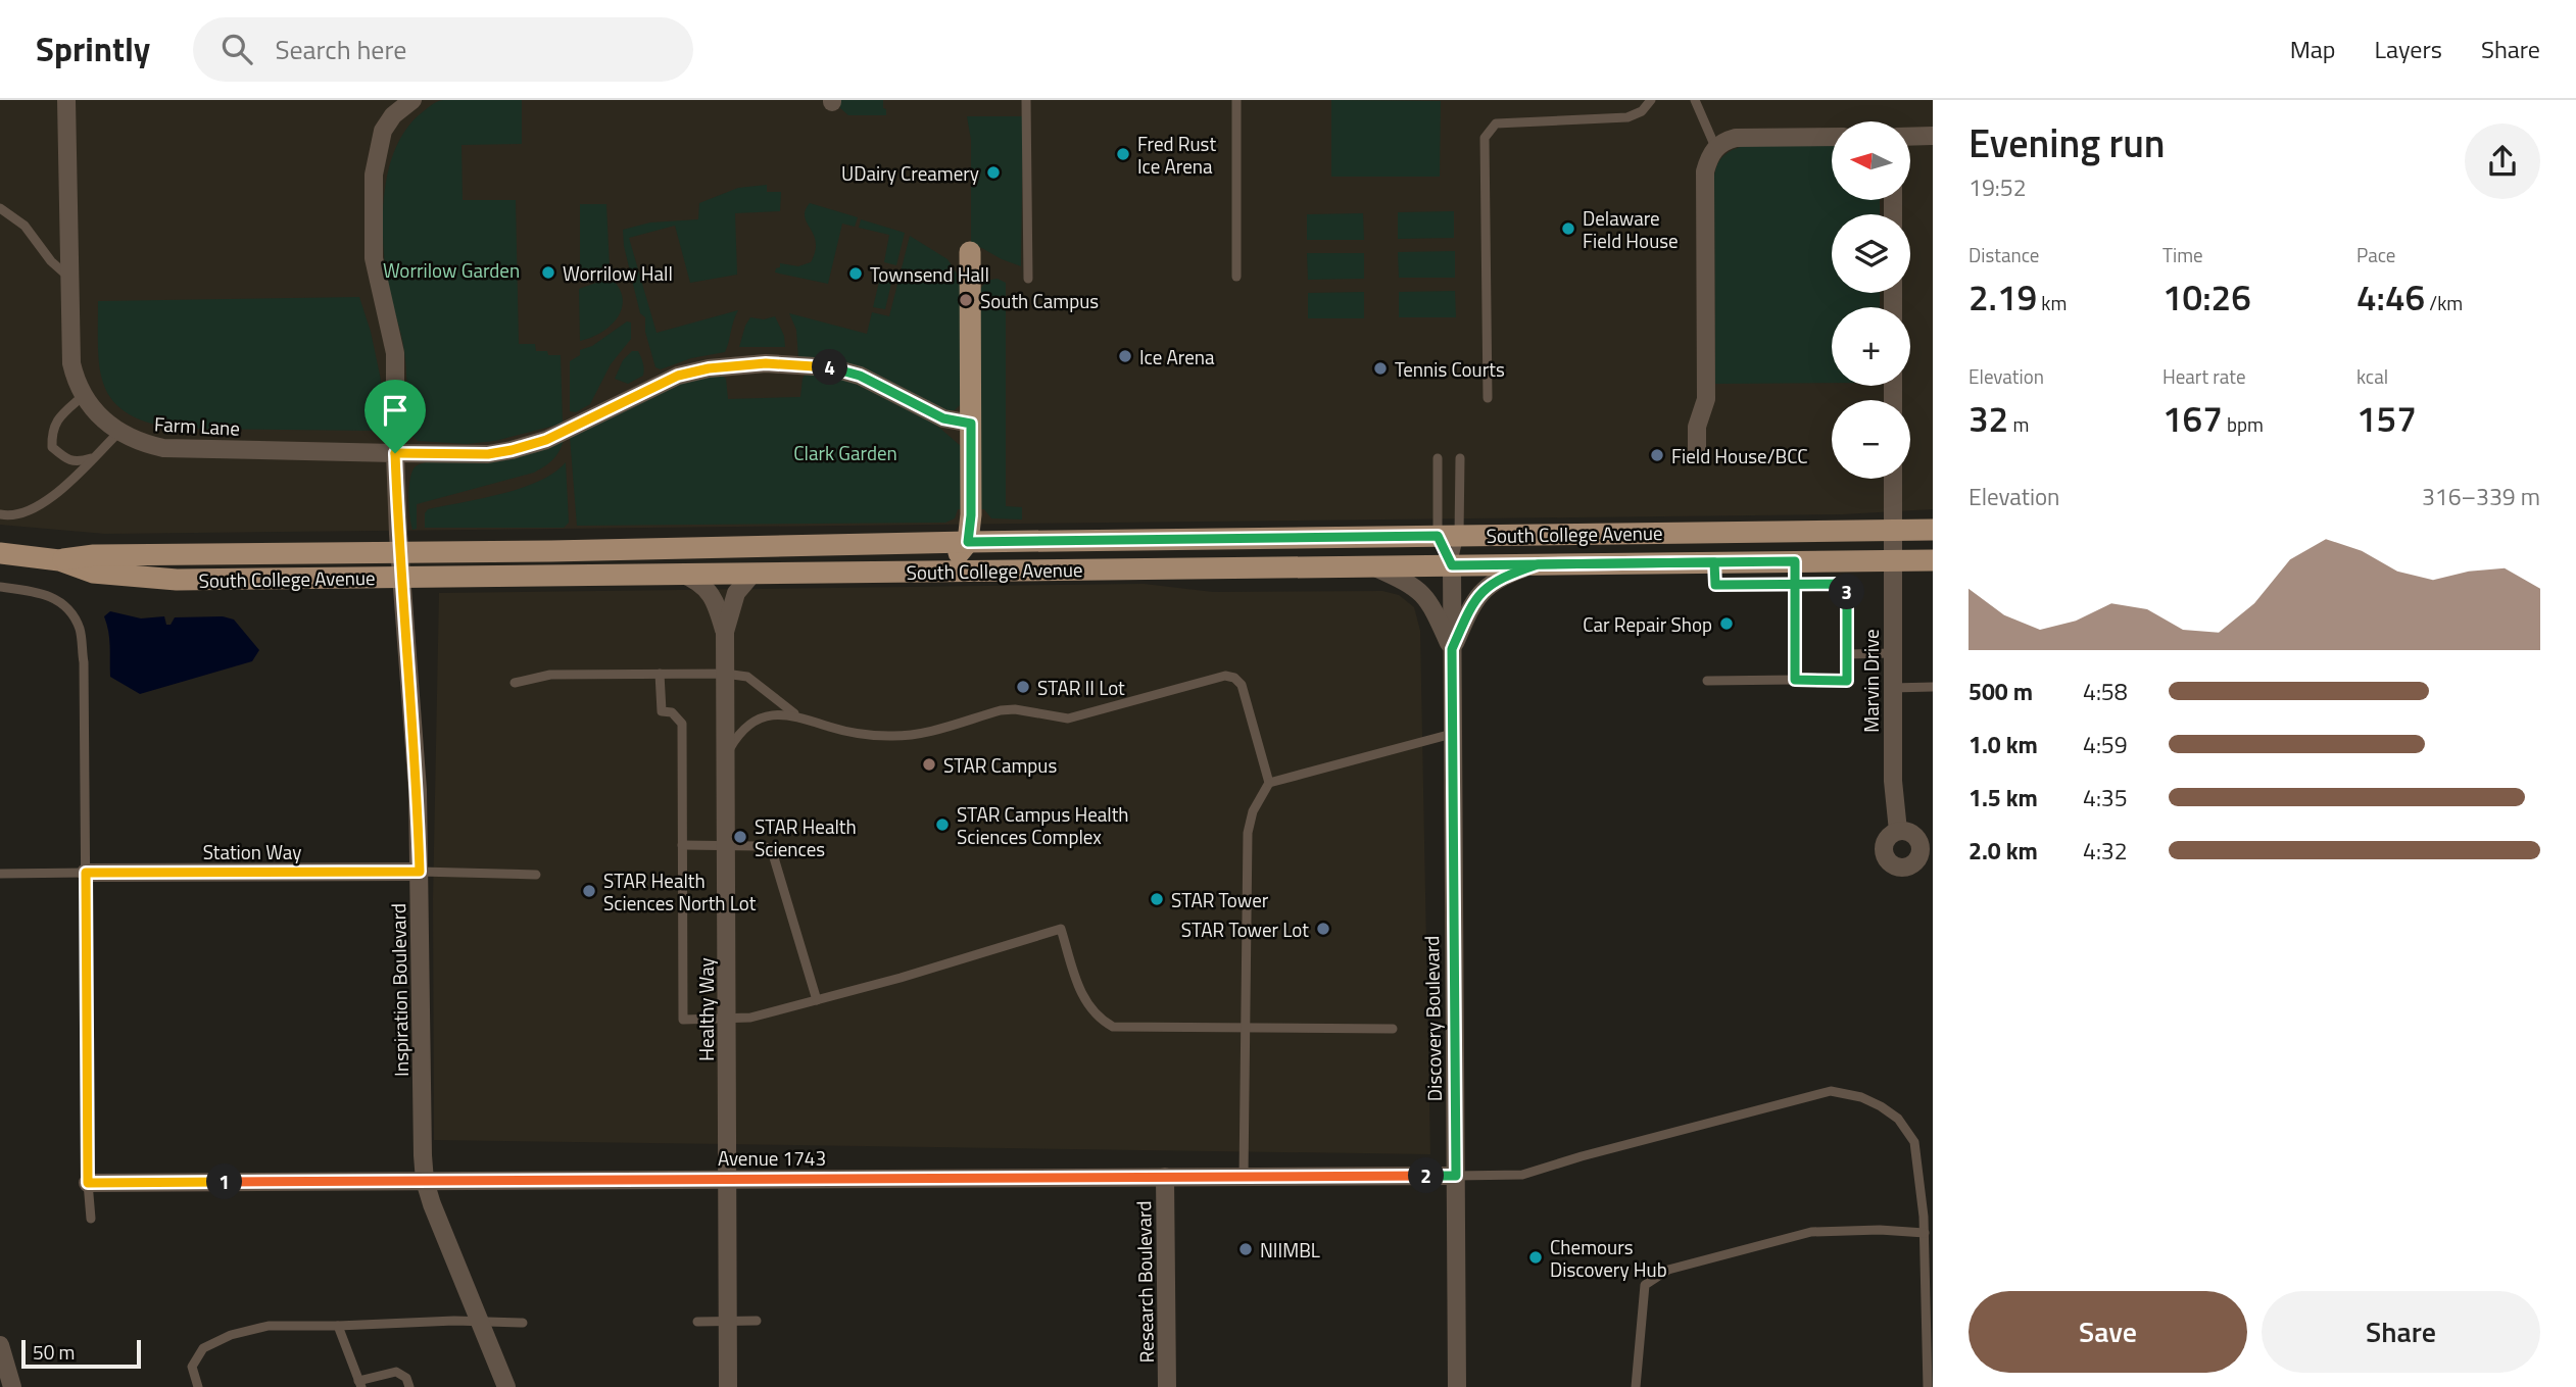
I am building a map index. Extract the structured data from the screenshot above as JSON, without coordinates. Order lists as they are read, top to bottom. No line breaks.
{"streets":{"main road":["South College Avenue"],"street":["Farm Lane","Marvin Drive","Station Way","Inspiration Boulevard","Healthy Way","Discovery Boulevard","Avenue 1743","Research Boulevard"]},"crossings":[["South College Avenue","Marvin Drive"],["South College Avenue","Inspiration Boulevard"],["South College Avenue","Healthy Way"],["South College Avenue","Discovery Boulevard"],["Station Way","Inspiration Boulevard"],["Inspiration Boulevard","Avenue 1743"],["Healthy Way","Avenue 1743"],["Discovery Boulevard","Avenue 1743"],["Avenue 1743","Research Boulevard"]],"parks":["Worrilow Garden","Clark Garden"],"places":["Fred Rust Ice Arena","UDairy Creamery","Delaware Field House","Worrilow Hall","Townsend Hall","South Campus","Ice Arena","Tennis Courts","Field House/BCC","Car Repair Shop","STAR II Lot","STAR Campus","STAR Campus Health Sciences Complex","STAR Health Sciences","STAR Health Sciences North Lot","STAR Tower","STAR Tower Lot","NIIMBL","Chemours Discovery Hub"],"scale_bar":"50 m","north":"left","page":{"header":"Sprintly","search":"Search here","nav":["Map","Layers","Share"],"heading":["Evening run","19:52"],"map_buttons":["+","−"],"stats":[["Distance","2.19 km"],["Time","10:26"],["Pace","4:46 /km"],["Elevation","32 m"],["Heart rate","167 bpm"],["kcal","157"]],"pins":["4","3","2","1"],"chart":["Elevation","316–339 m"],"list":[{"name":"500 m","note":"4:58"},{"name":"1.0 km","note":"4:59"},{"name":"1.5 km","note":"4:35"},{"name":"2.0 km","note":"4:32"}],"buttons":["Save","Share"],"scale":"50 m"}}
